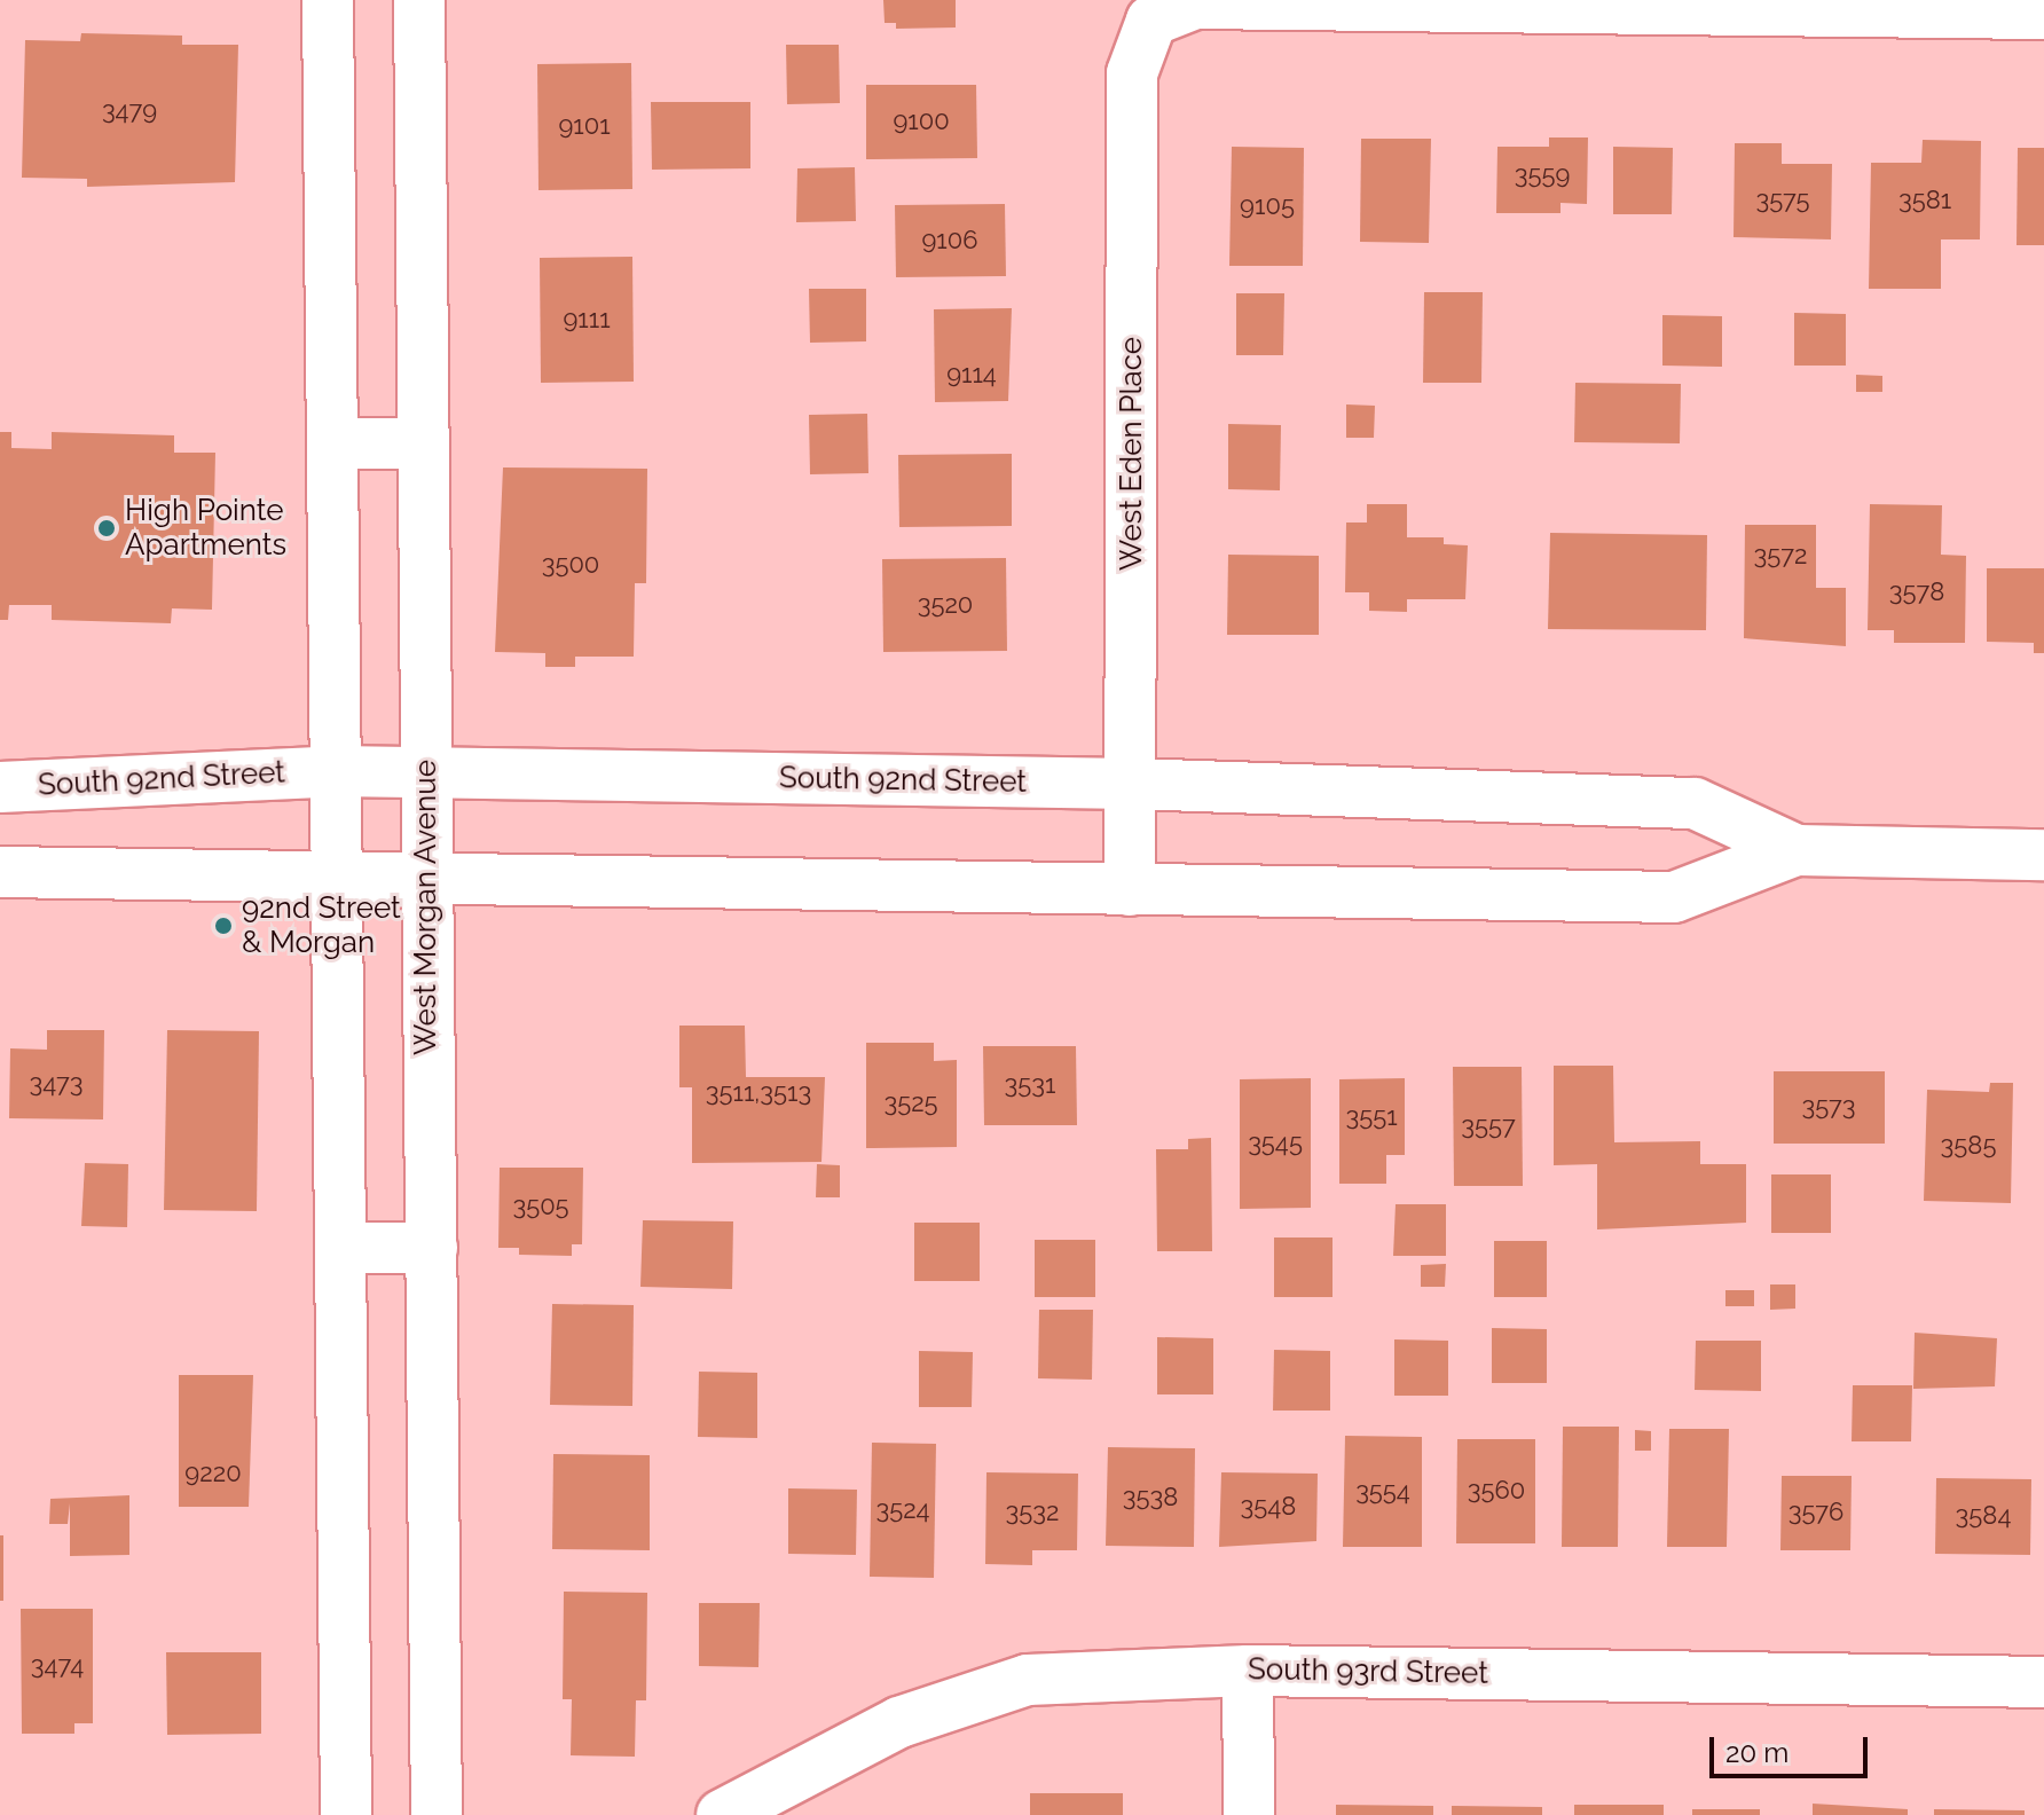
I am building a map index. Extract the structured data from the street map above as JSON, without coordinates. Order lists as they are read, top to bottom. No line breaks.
{"streets":{"street":["West Eden Place","South 92nd Street","West Morgan Avenue","South 93rd Street"]},"crossings":[["West Eden Place","South 92nd Street"],["South 92nd Street","West Morgan Avenue"]],"places":["High Pointe Apartments","92nd Street & Morgan"],"house_numbers":["3479","9100","9101","3559","3575","3581","9105","9106","9111","9114","3572","3500","3578","3520","3473","3531","3511,3513","3525","3573","3551","3557","3545","3585","3505","9220","3560","3554","3538","3548","3524","3532","3576","3584","3474"],"scale_bar":"20 m"}
